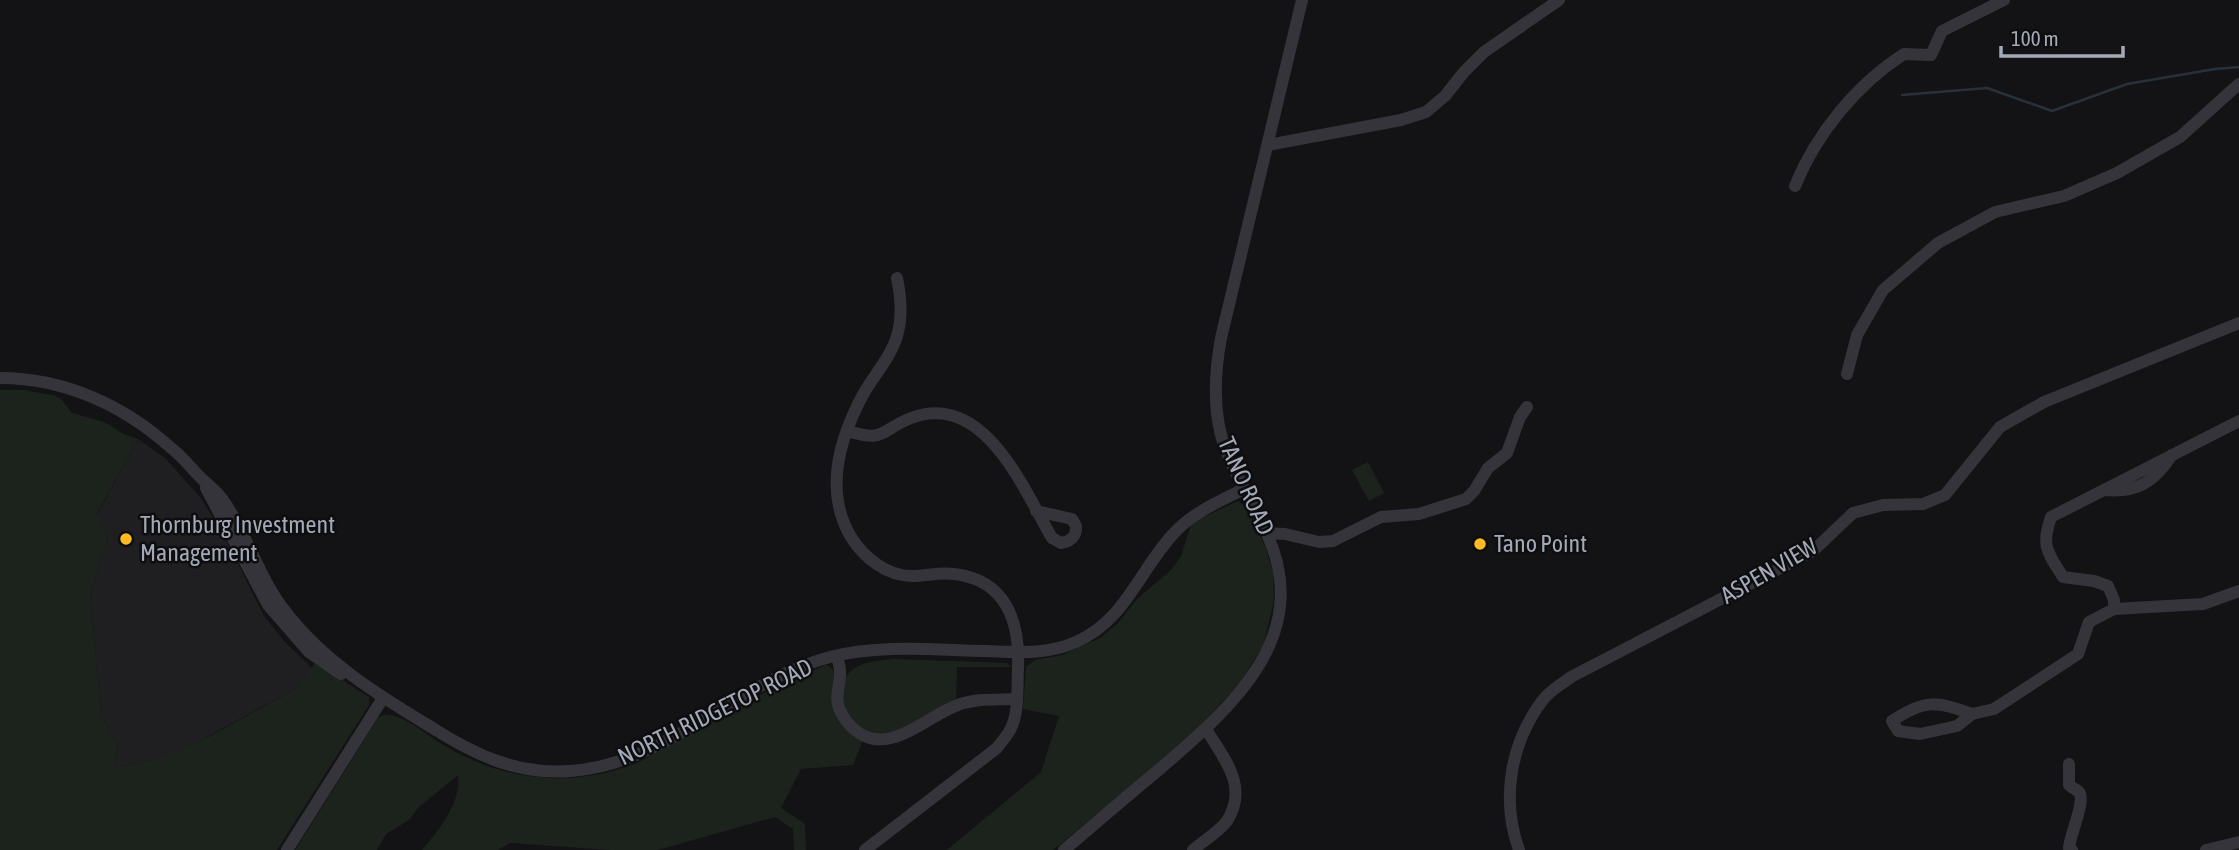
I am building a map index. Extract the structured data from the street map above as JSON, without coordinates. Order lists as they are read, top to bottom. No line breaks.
{"streets":{"street":["TANO ROAD","ASPEN VIEW","NORTH RIDGETOP ROAD"]},"crossings":[["TANO ROAD","NORTH RIDGETOP ROAD"]],"places":["Thornburg Investment Management","Tano Point"],"scale_bar":"100 m"}
